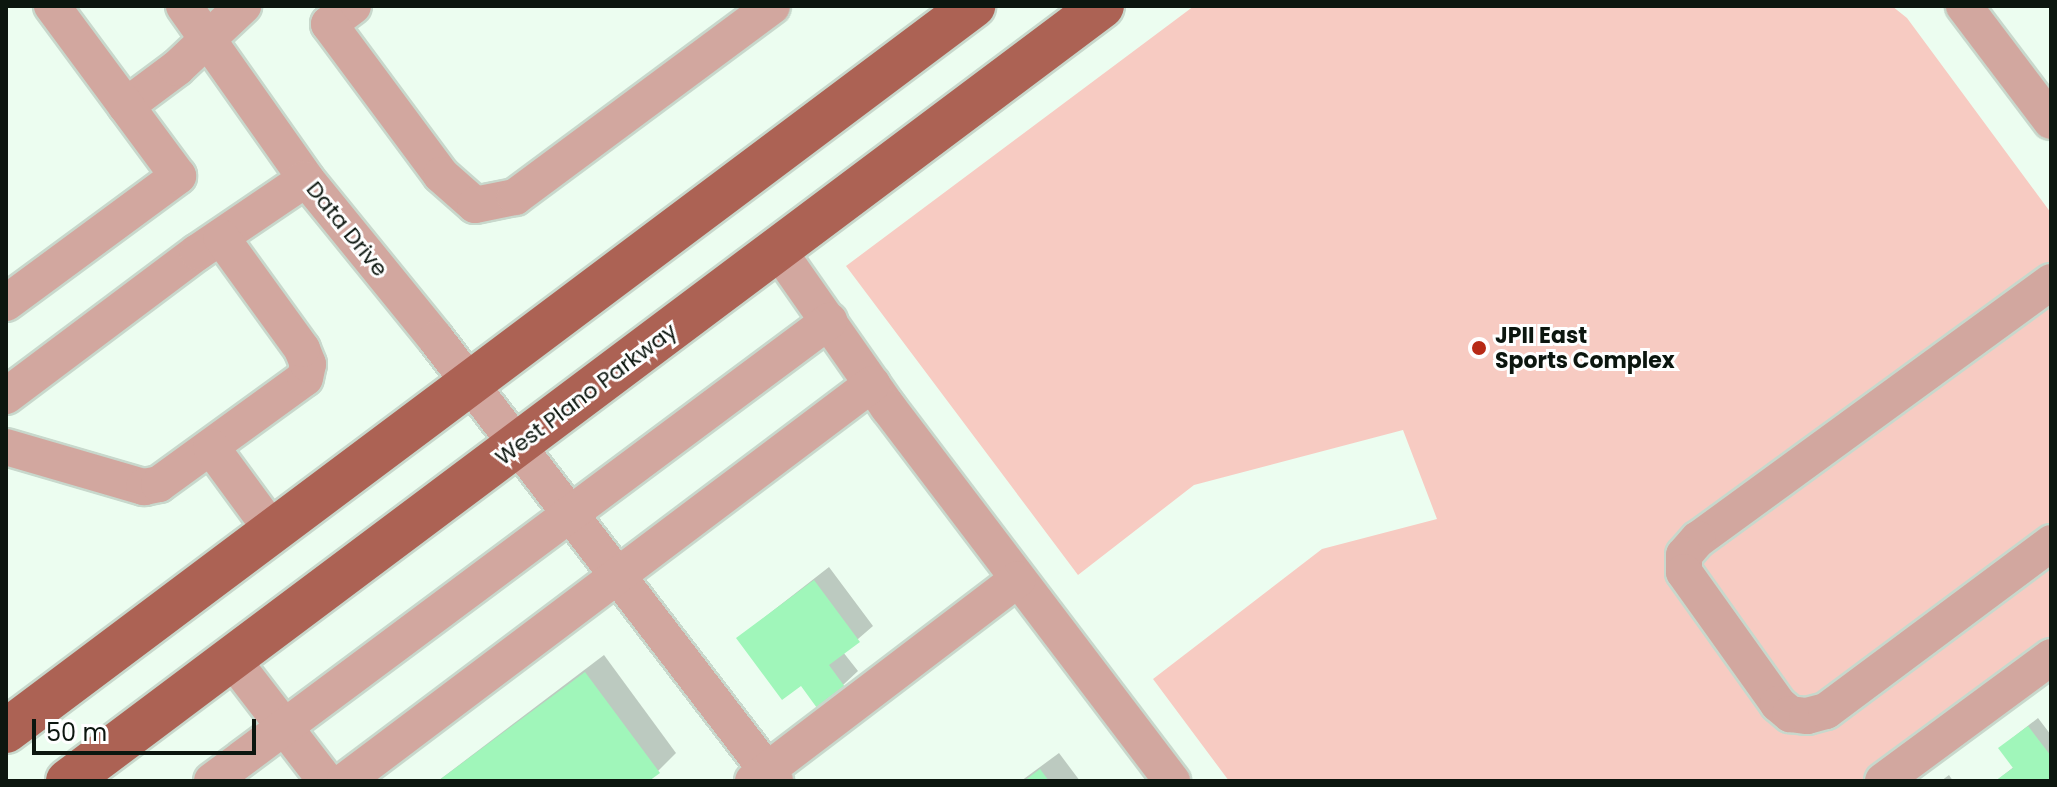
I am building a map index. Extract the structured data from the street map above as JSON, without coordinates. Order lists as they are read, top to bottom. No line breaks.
{"streets":{"main road":["West Plano Parkway"],"street":["Data Drive"]},"crossings":[["Data Drive","West Plano Parkway"]],"places":["JPII East Sports Complex"],"scale_bar":"50 m"}
